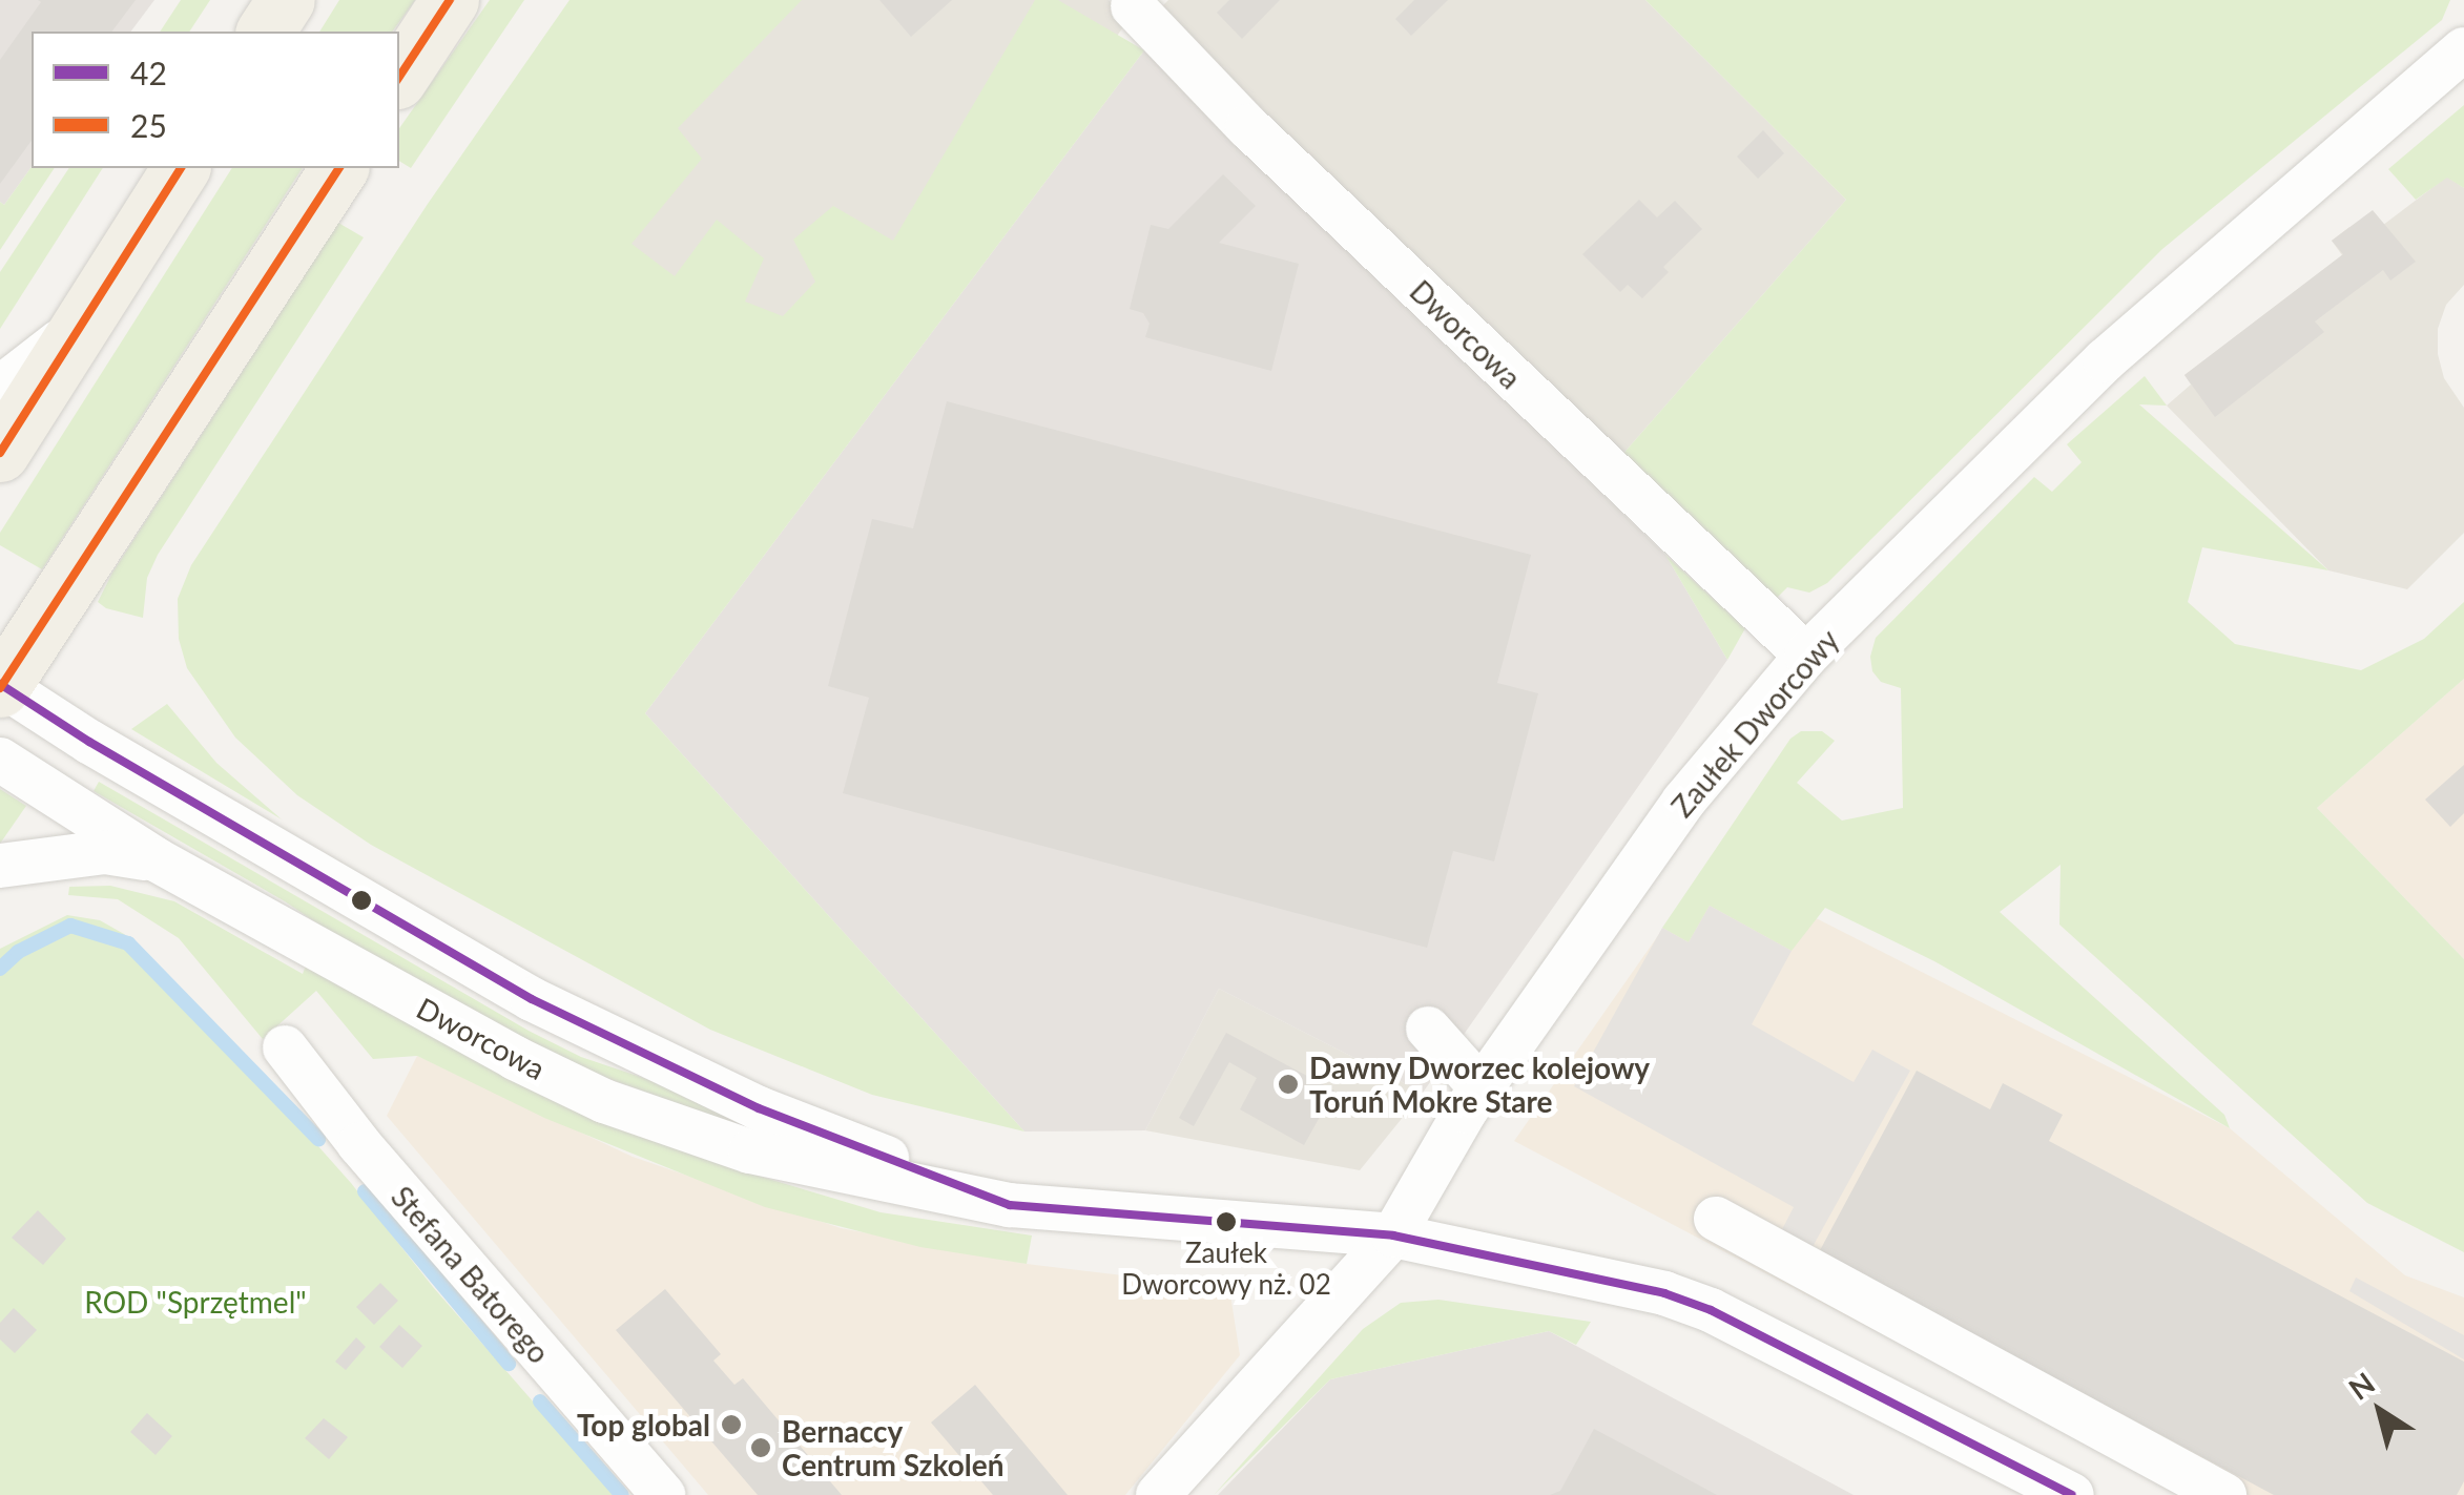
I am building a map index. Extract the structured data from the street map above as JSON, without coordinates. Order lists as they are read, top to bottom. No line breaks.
{"streets":{"street":["Dworcowa","Zaułek Dworcowy","Stefana Batorego"]},"crossings":[["Dworcowa","Zaułek Dworcowy"]],"parks":["ROD \"Sprzętmel\""],"places":["Dawny Dworzec kolejowy Toruń Mokre Stare","Zaułek Dworcowy nż. 02","Top global","Bernaccy Centrum Szkoleń"],"lines":["transit line 25","transit line 42"],"legend":["42","25"],"north":"top left"}
